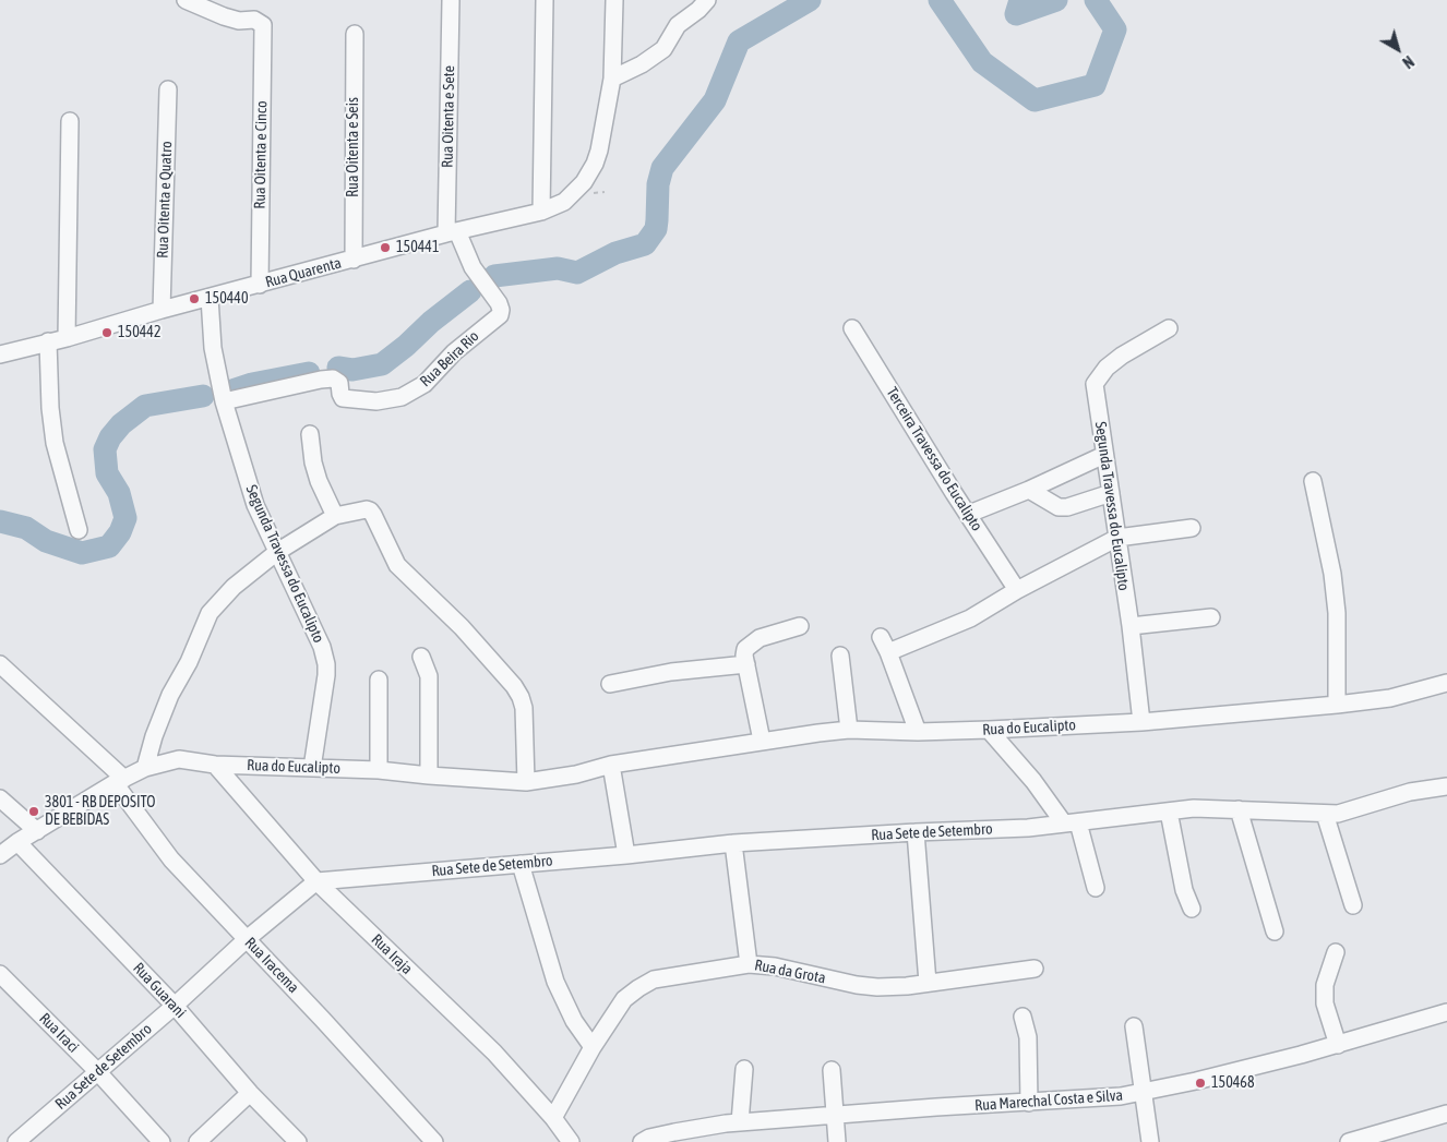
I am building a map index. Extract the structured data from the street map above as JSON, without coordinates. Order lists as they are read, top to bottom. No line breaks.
{"streets":{"street":["Rua Oitenta e Sete","Rua Oitenta e Seis","Rua Oitenta e Cinco","Rua Oitenta e Quatro","Rua Quarenta","Rua Beira Rio","Terceira Travessa do Eucalipto","Segunda Travessa do Eucalipto","Rua do Eucalipto","Rua Sete de Setembro","Rua Iraja","Rua Iracema","Rua da Grota","Rua Guarani","Rua Iraci","Rua Marechal Costa e Silva"]},"crossings":[["Rua Oitenta e Sete","Rua Quarenta"],["Rua Oitenta e Sete","Rua Beira Rio"],["Rua Oitenta e Seis","Rua Quarenta"],["Rua Oitenta e Cinco","Rua Quarenta"],["Rua Oitenta e Quatro","Rua Quarenta"],["Rua Quarenta","Rua Beira Rio"],["Rua Quarenta","Segunda Travessa do Eucalipto"],["Rua Beira Rio","Segunda Travessa do Eucalipto"],["Segunda Travessa do Eucalipto","Rua do Eucalipto"],["Rua do Eucalipto","Rua Iraja"],["Rua do Eucalipto","Rua Iracema"],["Rua do Eucalipto","Rua Guarani"],["Rua Sete de Setembro","Rua Iraja"],["Rua Sete de Setembro","Rua Iracema"],["Rua Sete de Setembro","Rua Guarani"],["Rua Sete de Setembro","Rua Iraci"],["Rua Iraja","Rua da Grota"]],"places":["150441","150440","150442","3801 - RB DEPOSITO DE BEBIDAS","150468"],"north":"bottom right"}
